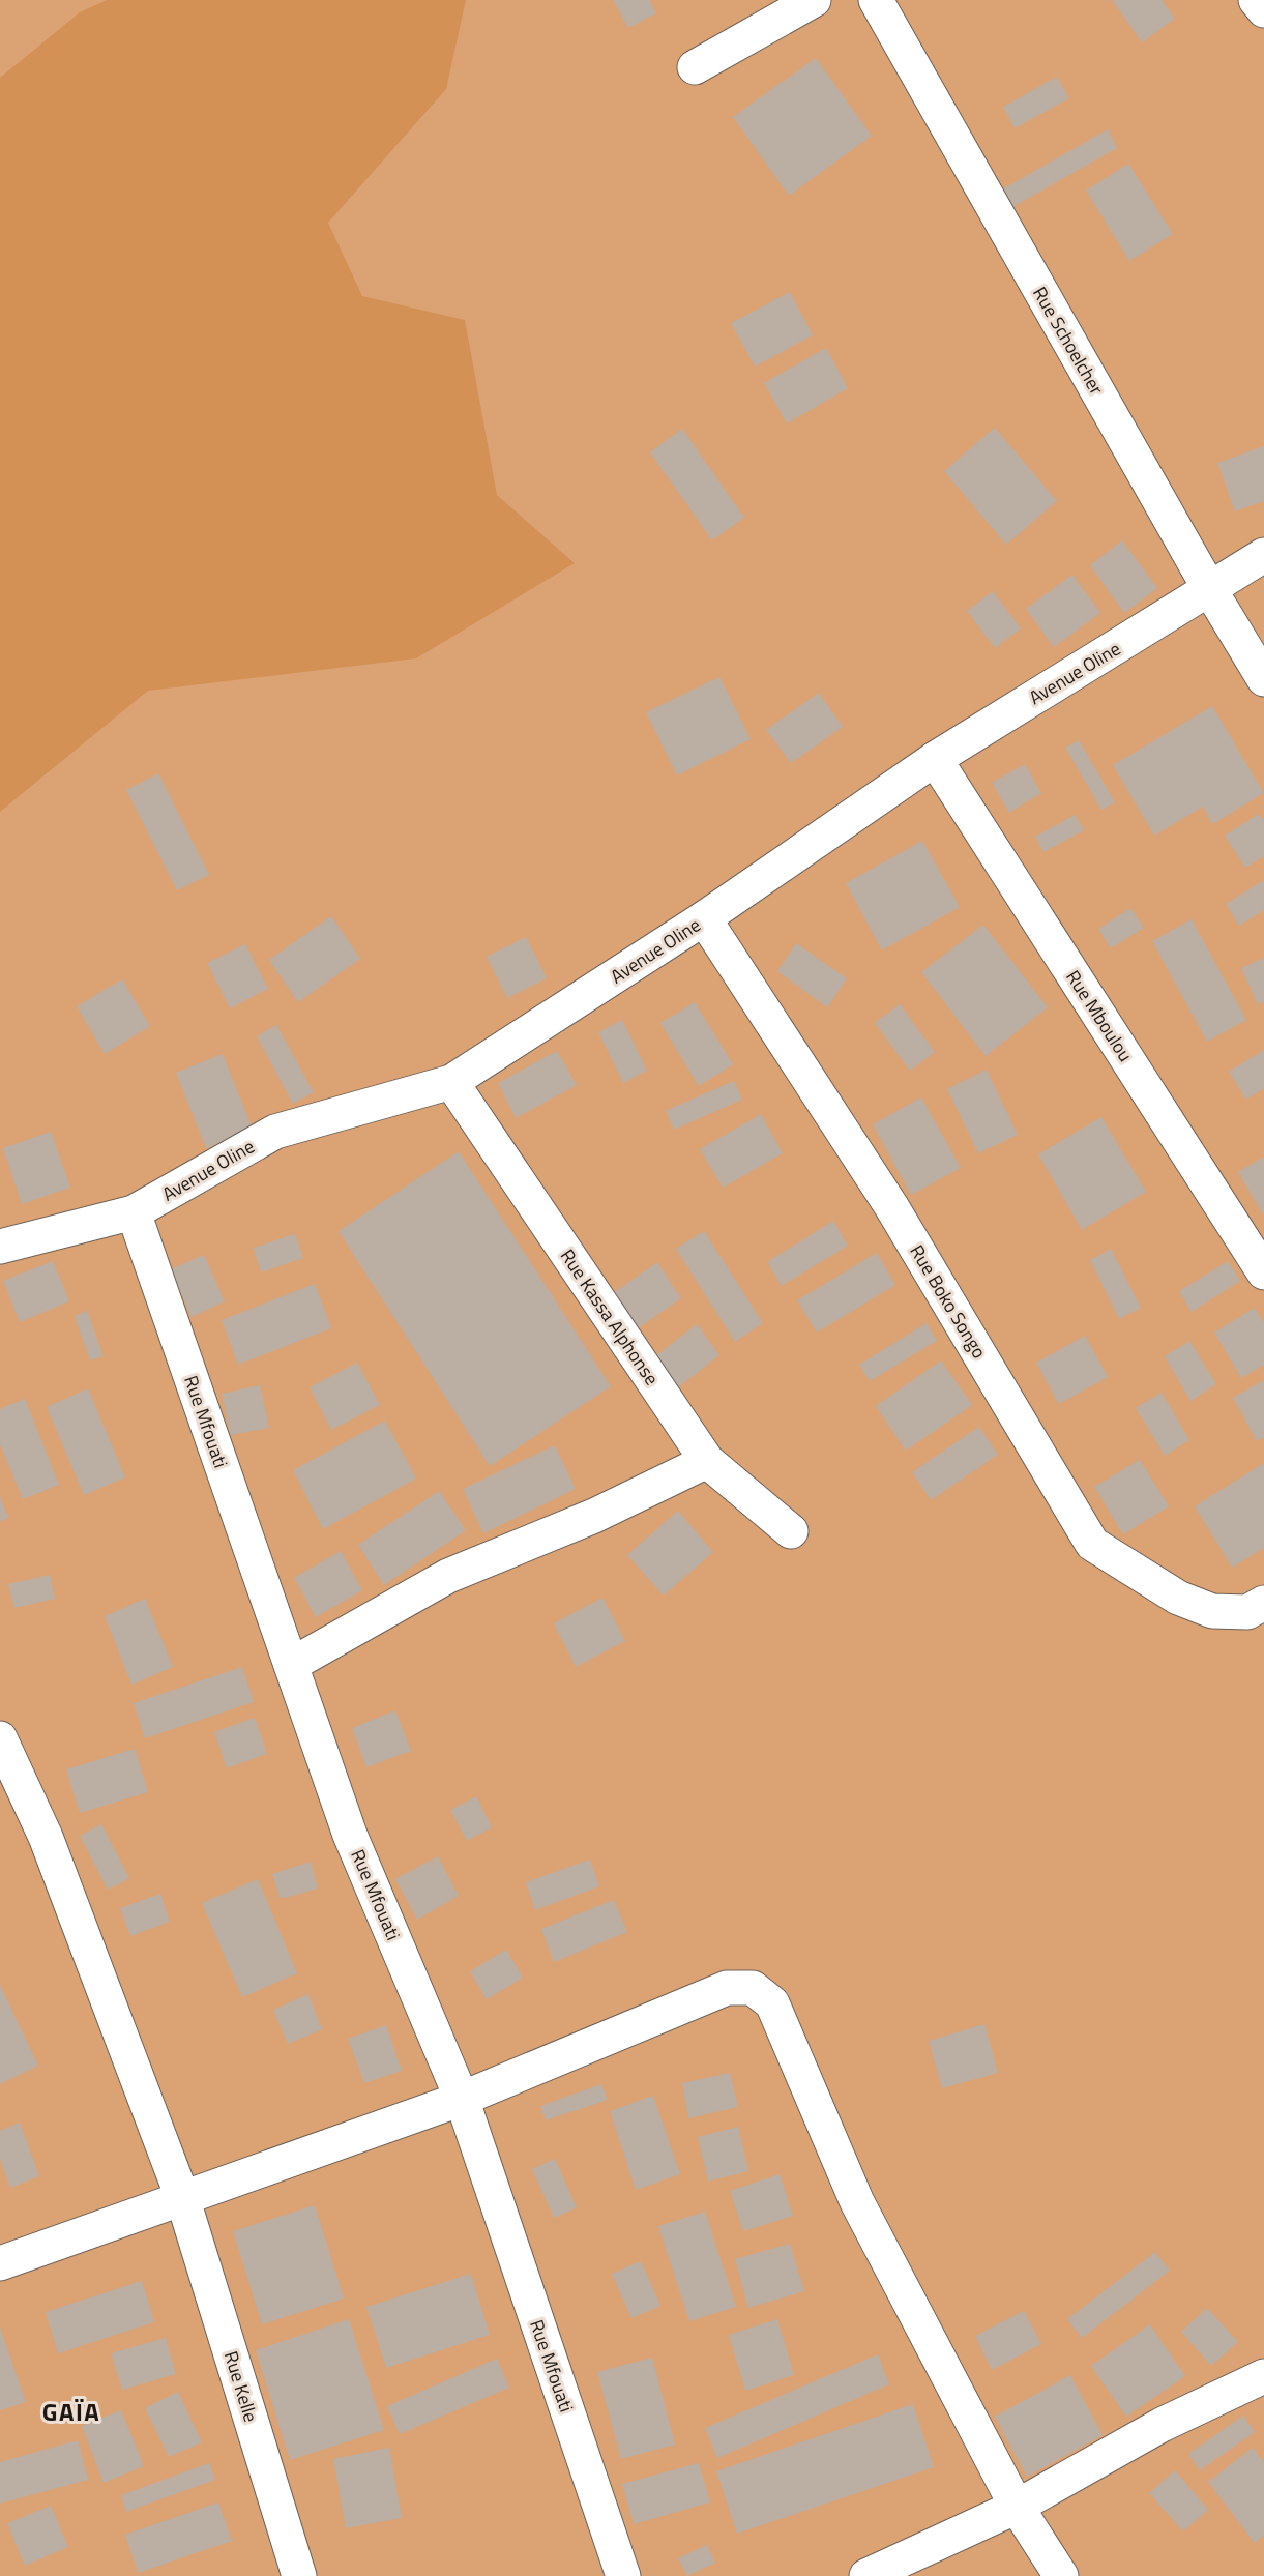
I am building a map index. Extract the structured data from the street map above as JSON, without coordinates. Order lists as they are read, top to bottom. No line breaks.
{"streets":{"street":["Rue Schoelcher","Avenue Oline","Rue Mboulou","Rue Boko Songo","Rue Kassa Alphonse","Rue Mfouati","Rue Kelle"]},"crossings":[["Rue Schoelcher","Avenue Oline"],["Avenue Oline","Rue Mboulou"],["Avenue Oline","Rue Boko Songo"],["Avenue Oline","Rue Kassa Alphonse"],["Avenue Oline","Rue Mfouati"]],"districts":["GAÏA"]}
